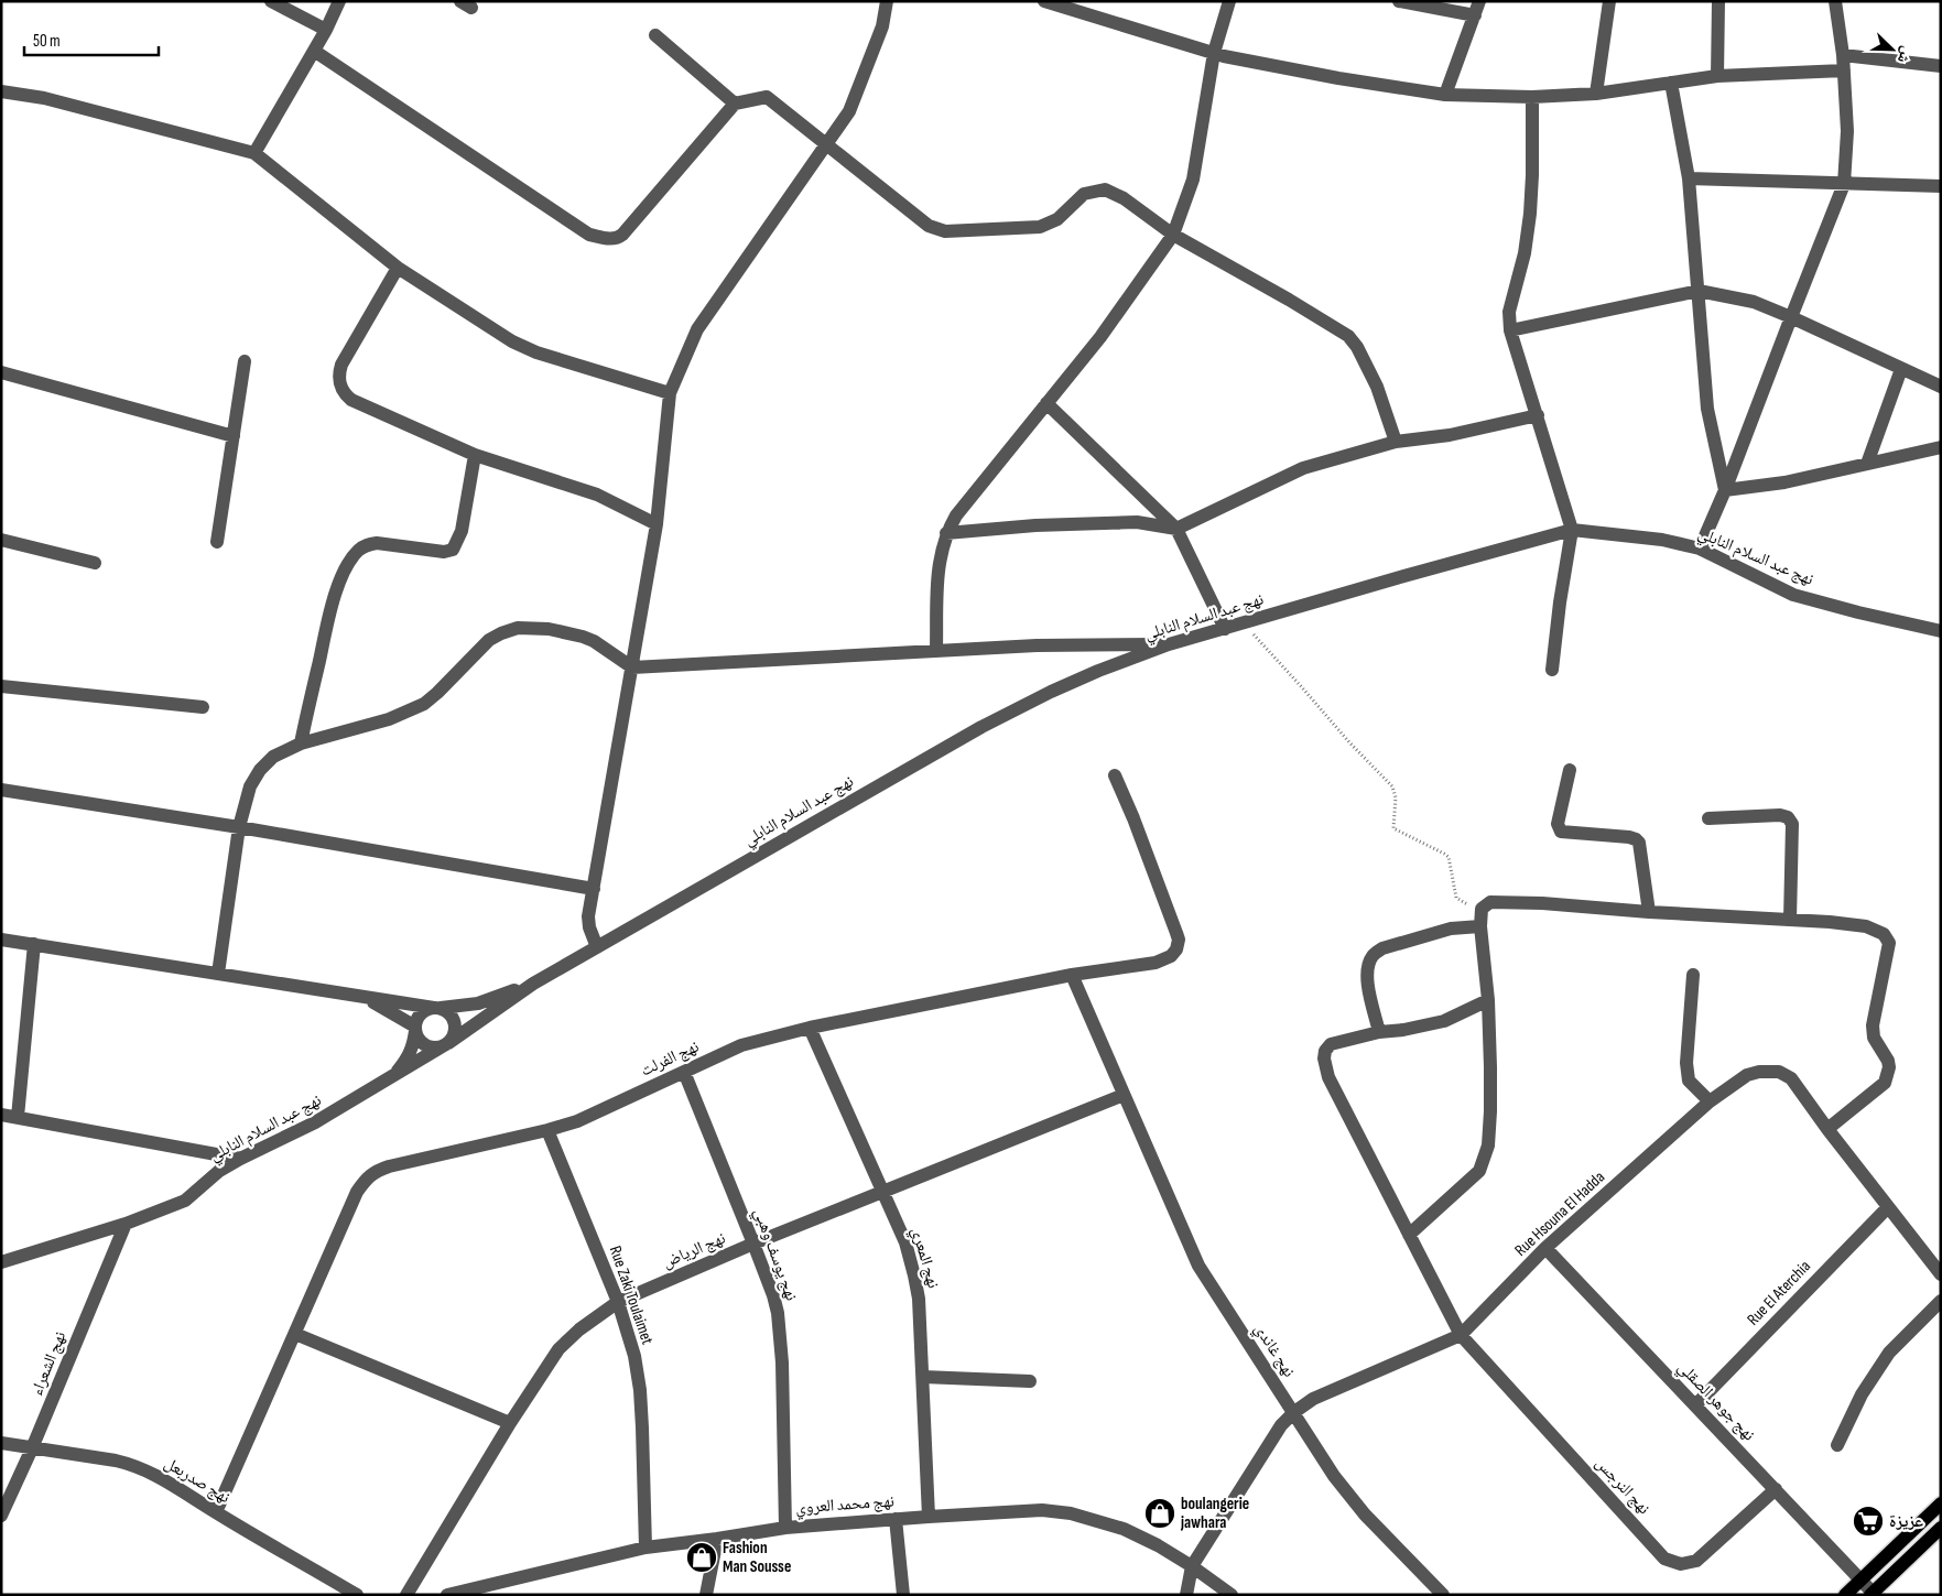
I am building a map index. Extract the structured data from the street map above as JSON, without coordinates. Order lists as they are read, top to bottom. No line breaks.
{"streets":{"street":["نهج عبد السلام النابلي","نهج الفرلت","Rue Hsouna El Hadda","نهج الرياض","نهج يوسف وهبي","نهج المعري","Rue El Aterchia","Rue Zaki Toulaimet","نهج غاندي","نهج الشعراء","نهج جوهر الصقلي","نهج صدربعل","نهج النرجس","نهج محمد العروي"]},"crossings":[["نهج عبد السلام النابلي","نهج الشعراء"],["نهج الفرلت","نهج يوسف وهبي"],["نهج الفرلت","نهج المعري"],["نهج الفرلت","Rue Zaki Toulaimet"],["نهج الفرلت","نهج غاندي"],["نهج الفرلت","نهج صدربعل"],["Rue Hsouna El Hadda","Rue El Aterchia"],["Rue Hsouna El Hadda","نهج غاندي"],["Rue Hsouna El Hadda","نهج جوهر الصقلي"],["Rue Hsouna El Hadda","نهج النرجس"],["Rue Hsouna El Hadda","نهج محمد العروي"],["نهج الرياض","نهج يوسف وهبي"],["نهج الرياض","نهج المعري"],["نهج الرياض","Rue Zaki Toulaimet"],["نهج الرياض","نهج غاندي"],["نهج يوسف وهبي","نهج محمد العروي"],["نهج المعري","نهج محمد العروي"],["Rue El Aterchia","نهج جوهر الصقلي"],["Rue Zaki Toulaimet","نهج محمد العروي"],["نهج الشعراء","نهج صدربعل"],["نهج جوهر الصقلي","نهج النرجس"]],"places":{"shop":["boulangerie jawhara","Fashion Man Sousse"],"supermarket":["عزيزة"]},"scale_bar":"50 m","north":"bottom right"}
